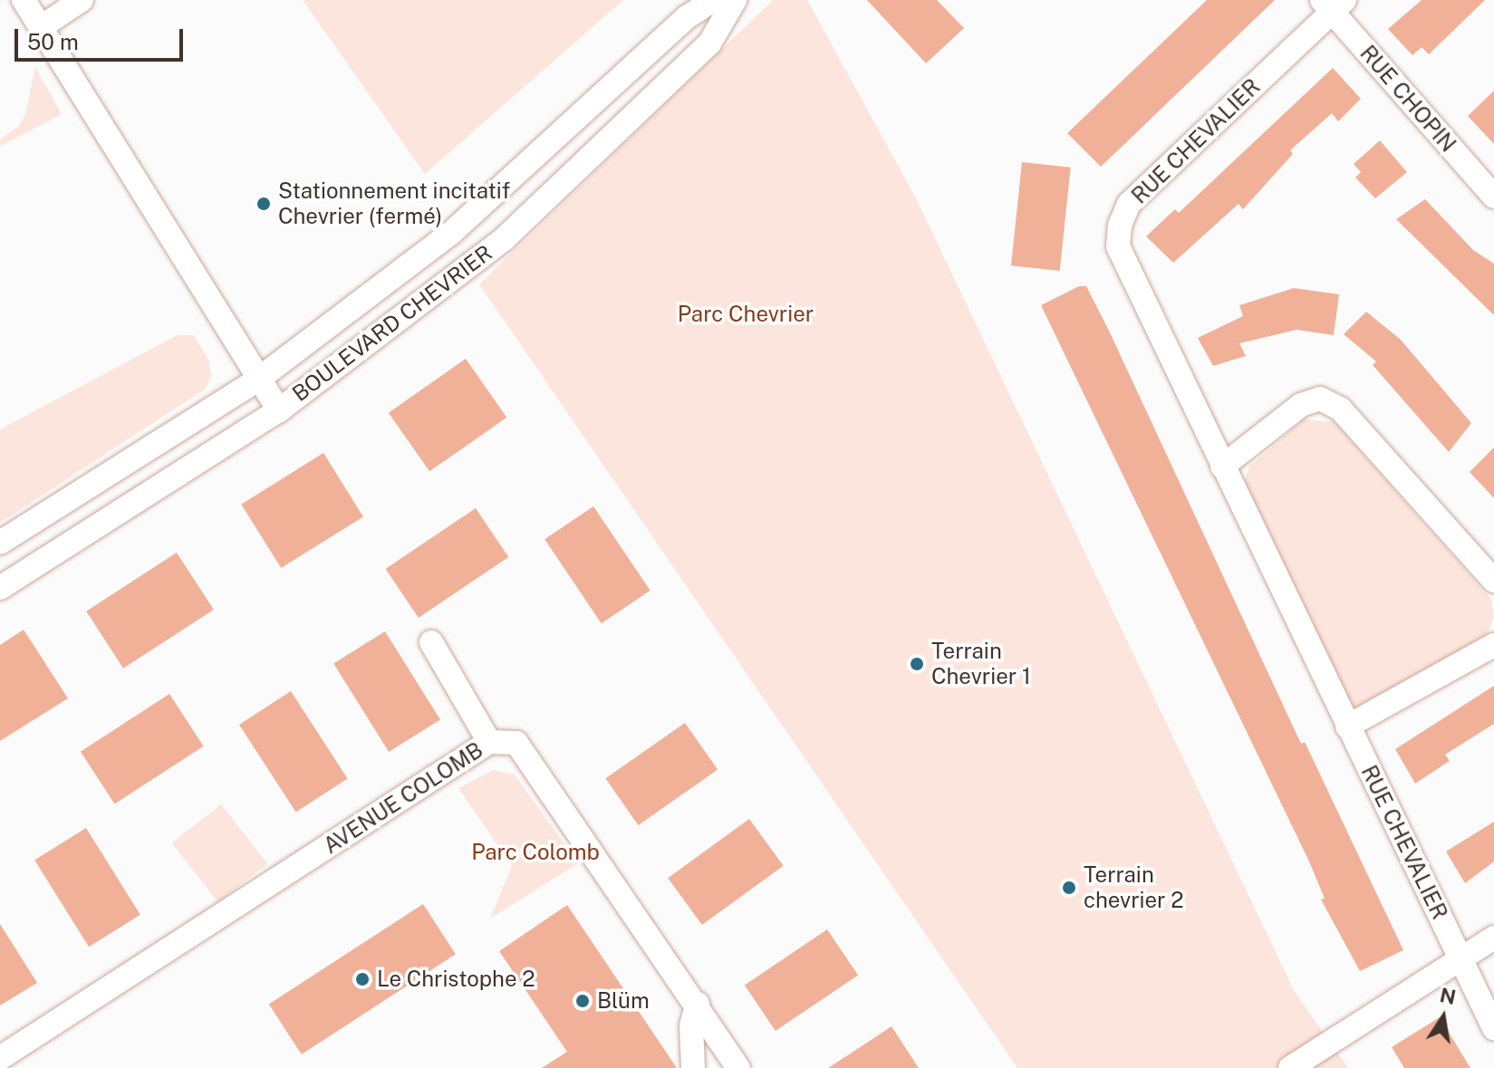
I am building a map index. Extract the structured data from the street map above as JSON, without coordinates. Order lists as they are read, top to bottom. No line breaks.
{"streets":{"street":["RUE CHOPIN","RUE CHEVALIER","BOULEVARD CHEVRIER","AVENUE COLOMB"]},"crossings":[["RUE CHOPIN","RUE CHEVALIER"]],"parks":["Parc Chevrier","Parc Colomb"],"places":["Stationnement incitatif Chevrier (fermé)","Terrain Chevrier 1","Terrain chevrier 2","Le Christophe 2","Blüm"],"scale_bar":"50 m","north":"top"}
